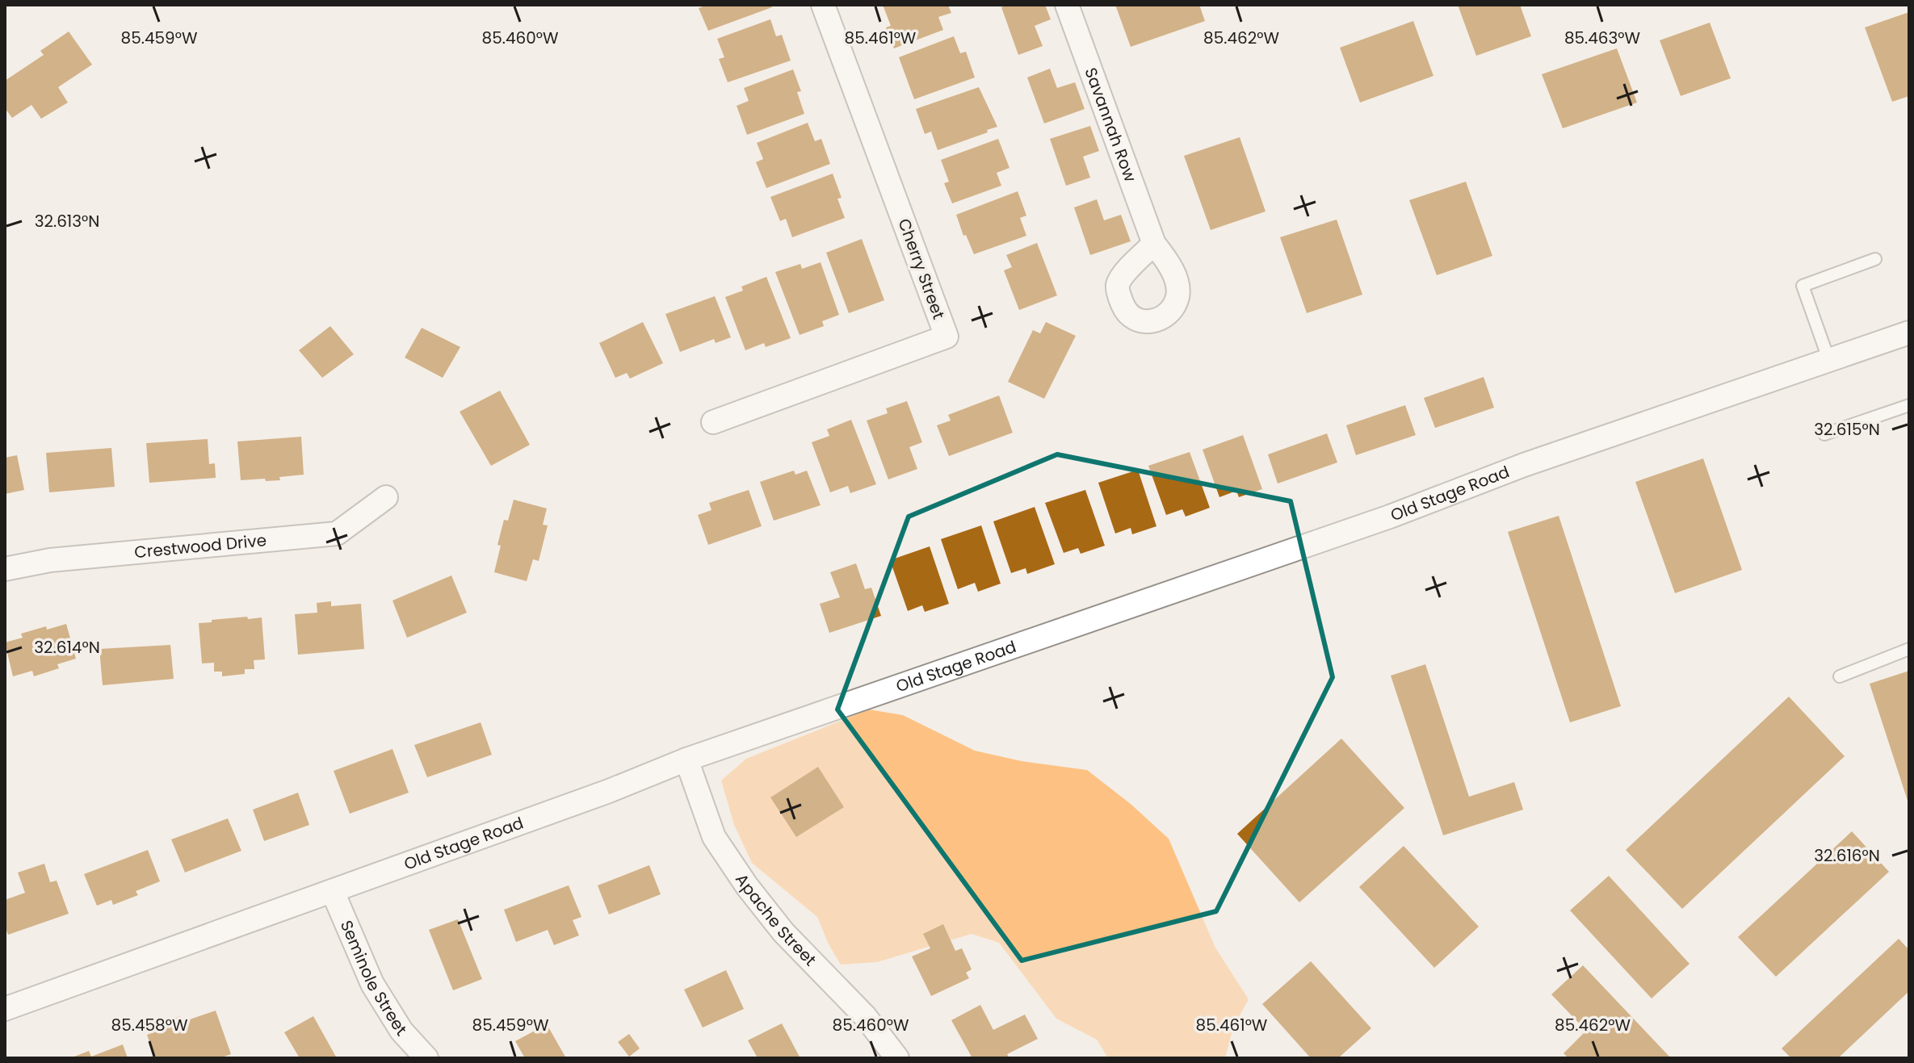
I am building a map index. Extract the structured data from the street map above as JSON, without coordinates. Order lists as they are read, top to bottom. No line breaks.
{"streets":{"street":["Savannah Row","Cherry Street","Old Stage Road","Crestwood Drive","Apache Street","Seminole Street"]},"crossings":[["Old Stage Road","Apache Street"],["Old Stage Road","Seminole Street"]],"coordinates":["85.459°W","85.460°W","85.461°W","85.462°W","85.463°W","32.613°N","32.615°N","32.614°N","32.616°N","85.458°W"]}
